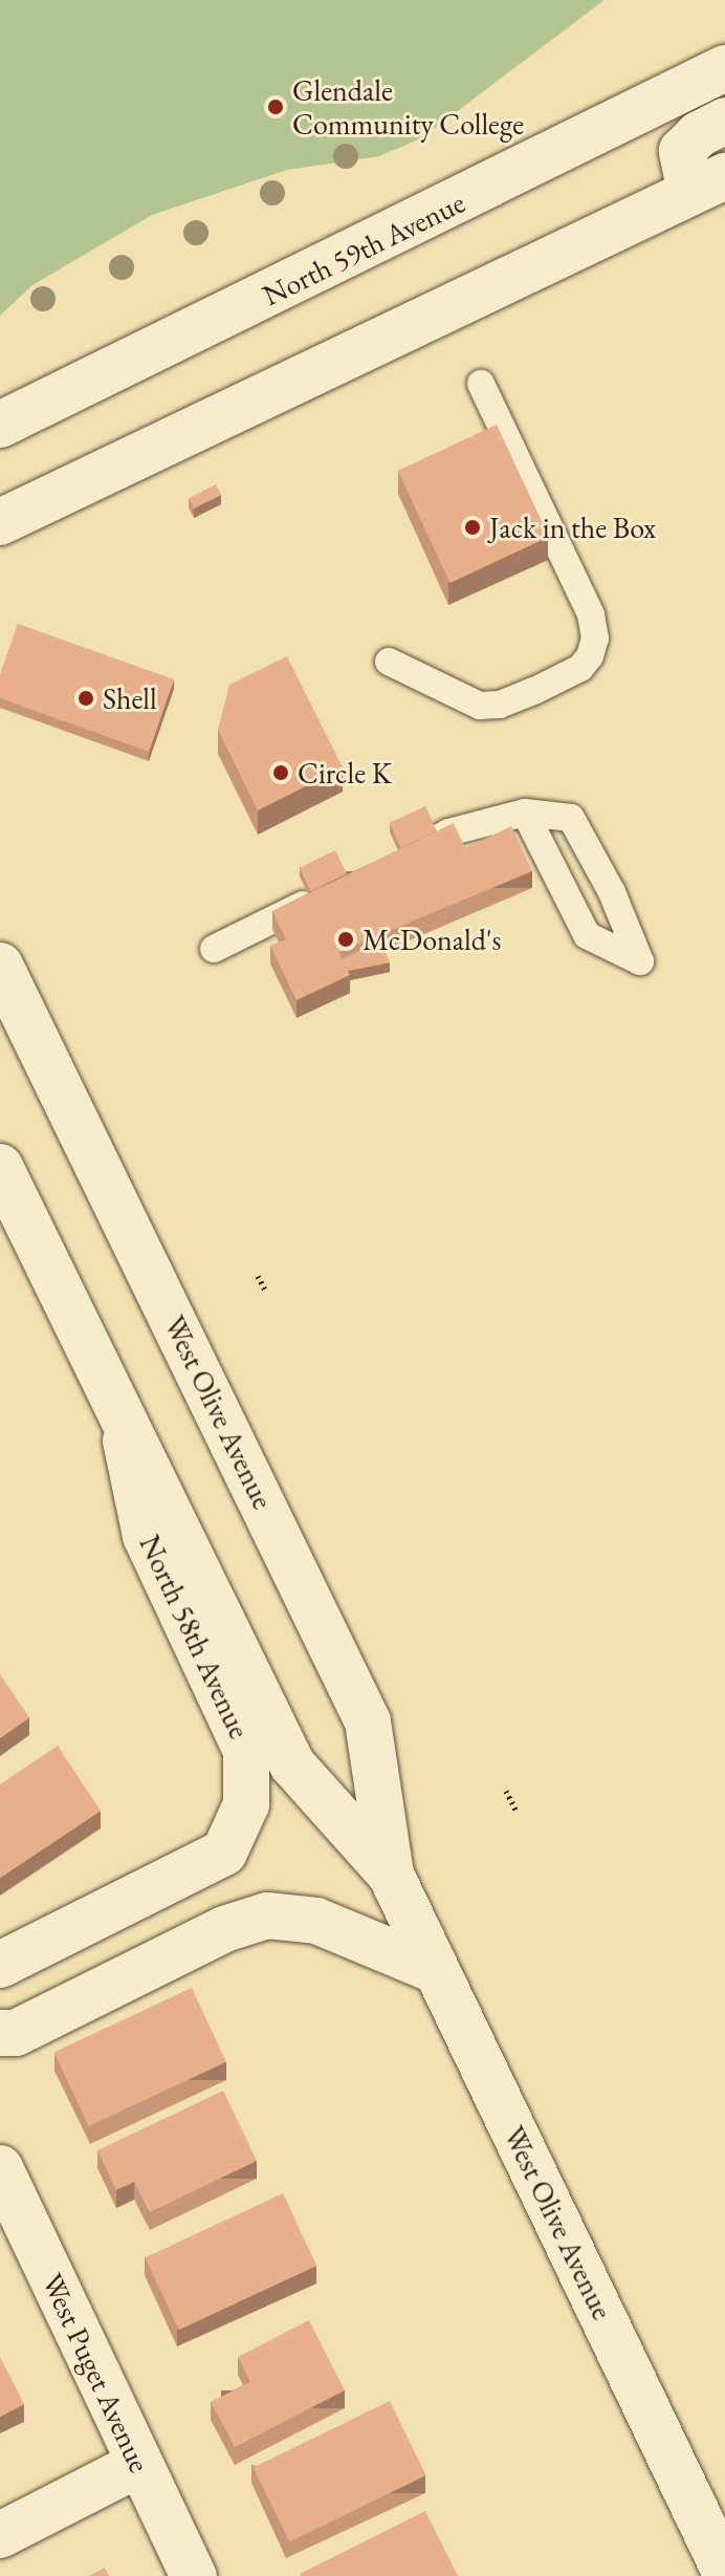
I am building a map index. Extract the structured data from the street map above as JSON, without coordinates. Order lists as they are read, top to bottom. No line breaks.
{"streets":{"main road":["North 59th Avenue","West Olive Avenue","North 58th Avenue","West Puget Avenue"]},"crossings":[["West Olive Avenue","North 58th Avenue"]],"places":["Glendale Community College","Jack in the Box","Shell","Circle K","McDonald's"]}
